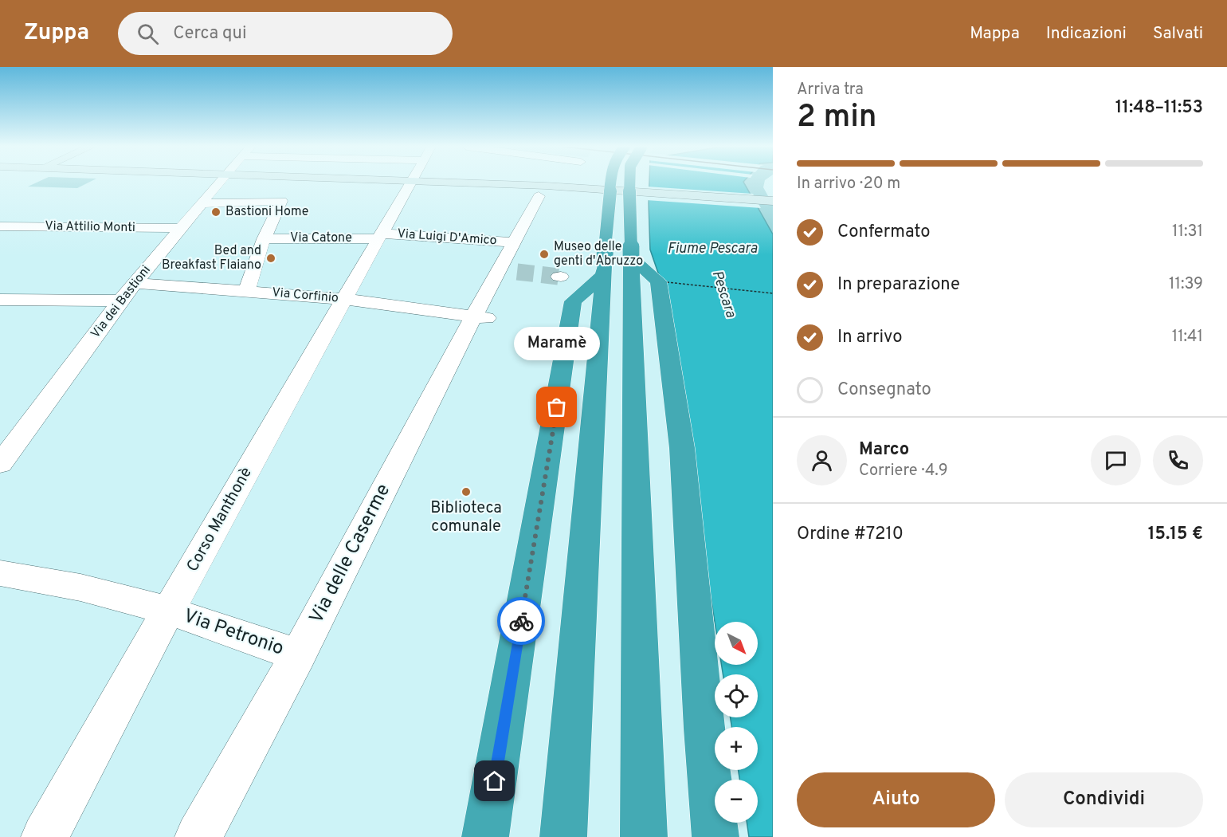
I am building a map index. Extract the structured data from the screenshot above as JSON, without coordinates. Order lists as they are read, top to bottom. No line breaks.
{"streets":{"street":["Via Attilio Monti","Via Luigi D'Amico","Via Catone","Via Corfinio","Via dei Bastioni","Corso Manthonè","Via delle Caserme","Via Petronio"]},"crossings":[["Via Attilio Monti","Via dei Bastioni"],["Via Luigi D'Amico","Via Catone"],["Via Luigi D'Amico","Corso Manthonè"],["Via Luigi D'Amico","Via delle Caserme"],["Via Catone","Corso Manthonè"],["Via Corfinio","Via dei Bastioni"],["Via Corfinio","Corso Manthonè"],["Via Corfinio","Via delle Caserme"],["Corso Manthonè","Via Petronio"],["Via delle Caserme","Via Petronio"]],"water":["Fiume Pescara","Pescara"],"places":["Bastioni Home","Museo delle genti d'Abruzzo","Bed and Breakfast Flaiano","Maramè","Biblioteca comunale"],"north":"bottom right","page":{"header":"Zuppa","search":"Cerca qui","nav":["Mappa","Indicazioni","Salvati"],"heading":["2 min","Arriva tra","11:48–11:53"],"panel":["Marco","Corriere · 4.9","Ordine #7210","15.15 €"],"bar":"In arrivo · 20 m","list":[["Confermato","11:31"],["In preparazione","11:39"],["In arrivo","11:41"],"Consegnato"],"bubble":"Maramè","map_buttons":["+","−"],"buttons":["Aiuto","Condividi"]}}
